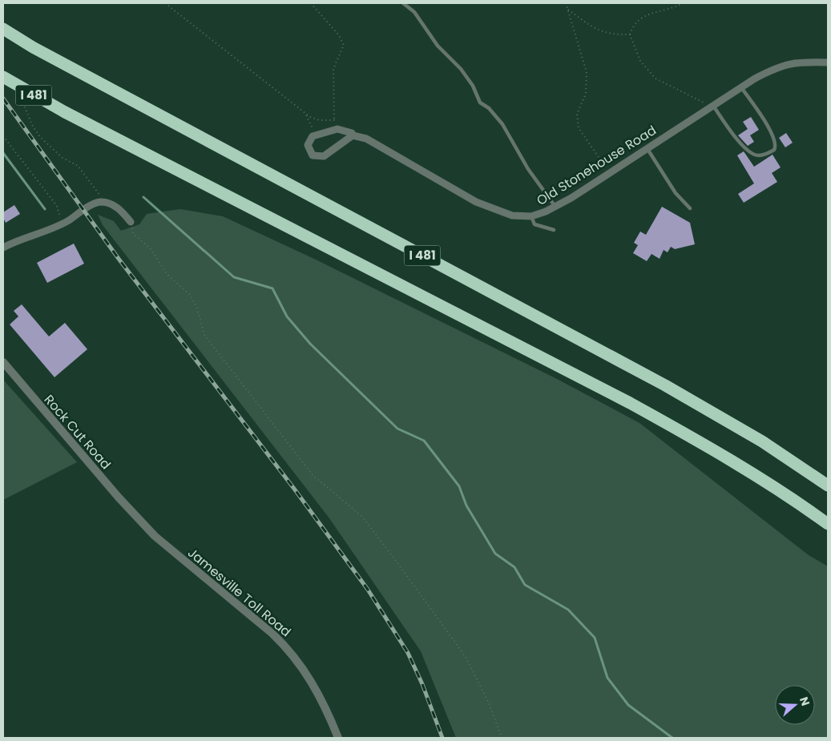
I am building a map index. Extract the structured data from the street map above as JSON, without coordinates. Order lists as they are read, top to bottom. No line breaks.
{"streets":{"highway":["I 481"],"street":["Old Stonehouse Road","Rock Cut Road","Jamesville Toll Road"]},"crossings":[["Rock Cut Road","Jamesville Toll Road"]],"north":"right"}
